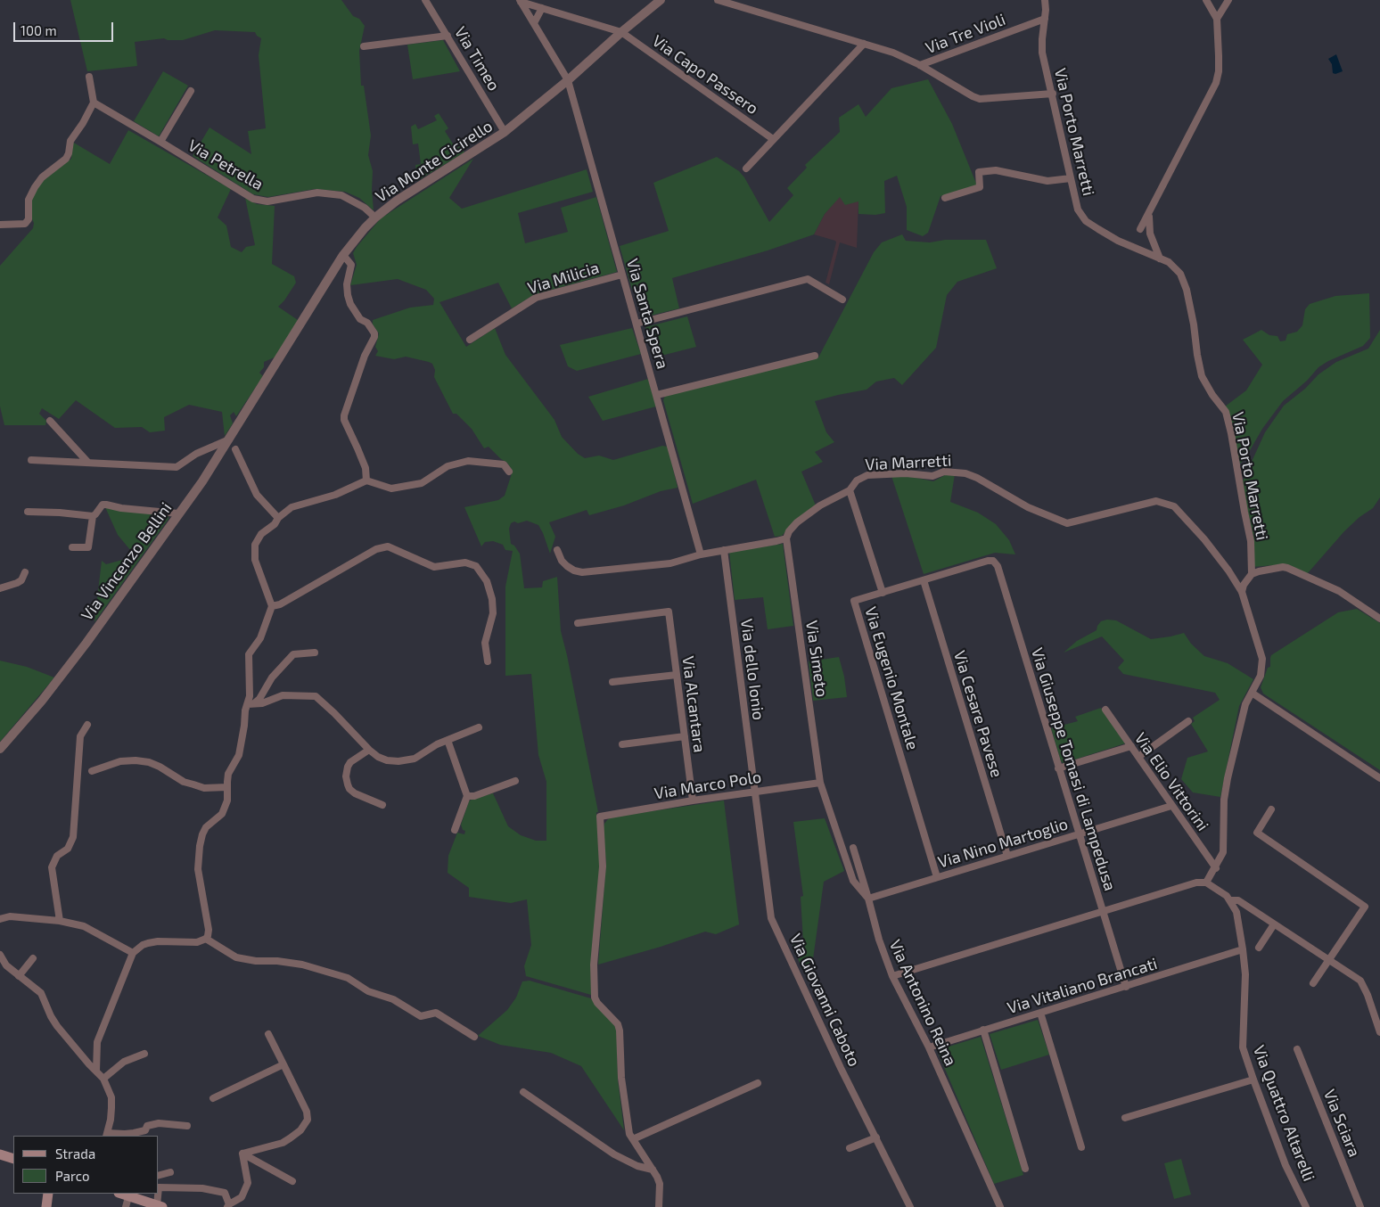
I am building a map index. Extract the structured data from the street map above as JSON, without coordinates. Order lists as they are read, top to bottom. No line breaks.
{"streets":{"street":["Via Tre Violi","Via Timeo","Via Capo Passero","Via Porto Marretti","Via Monte Cicirello","Via Petrella","Via Milicia","Via Santa Spera","Via Marretti","Via Vincenzo Bellini","Via Simeto","Via dello Ionio","Via Eugenio Montale","Via Alcantara","Via Cesare Pavese","Via Giuseppe Tomasi di Lampedusa","Via Elio Vittorini","Via Marco Polo","Via Nino Martoglio","Via Vitaliano Brancati","Via Giovanni Caboto","Via Antonino Reina","Via Quattro Altarelli","Via Sciara"]},"crossings":[["Via Tre Violi","Via Porto Marretti"],["Via Timeo","Via Monte Cicirello"],["Via Capo Passero","Via Monte Cicirello"],["Via Capo Passero","Via Santa Spera"],["Via Monte Cicirello","Via Petrella"],["Via Monte Cicirello","Via Santa Spera"],["Via Monte Cicirello","Via Vincenzo Bellini"],["Via Milicia","Via Santa Spera"],["Via Marretti","Via Simeto"],["Via Marretti","Via Elio Vittorini"],["Via Simeto","Via Marco Polo"],["Via Simeto","Via Antonino Reina"],["Via dello Ionio","Via Marco Polo"],["Via dello Ionio","Via Giovanni Caboto"],["Via Eugenio Montale","Via Cesare Pavese"],["Via Eugenio Montale","Via Giuseppe Tomasi di Lampedusa"],["Via Eugenio Montale","Via Nino Martoglio"],["Via Alcantara","Via Marco Polo"],["Via Cesare Pavese","Via Nino Martoglio"],["Via Giuseppe Tomasi di Lampedusa","Via Nino Martoglio"],["Via Giuseppe Tomasi di Lampedusa","Via Vitaliano Brancati"],["Via Elio Vittorini","Via Nino Martoglio"],["Via Marco Polo","Via Giovanni Caboto"],["Via Marco Polo","Via Antonino Reina"],["Via Nino Martoglio","Via Antonino Reina"],["Via Vitaliano Brancati","Via Antonino Reina"],["Via Vitaliano Brancati","Via Quattro Altarelli"]],"legend":["Strada","Parco"],"scale_bar":"100 m"}
